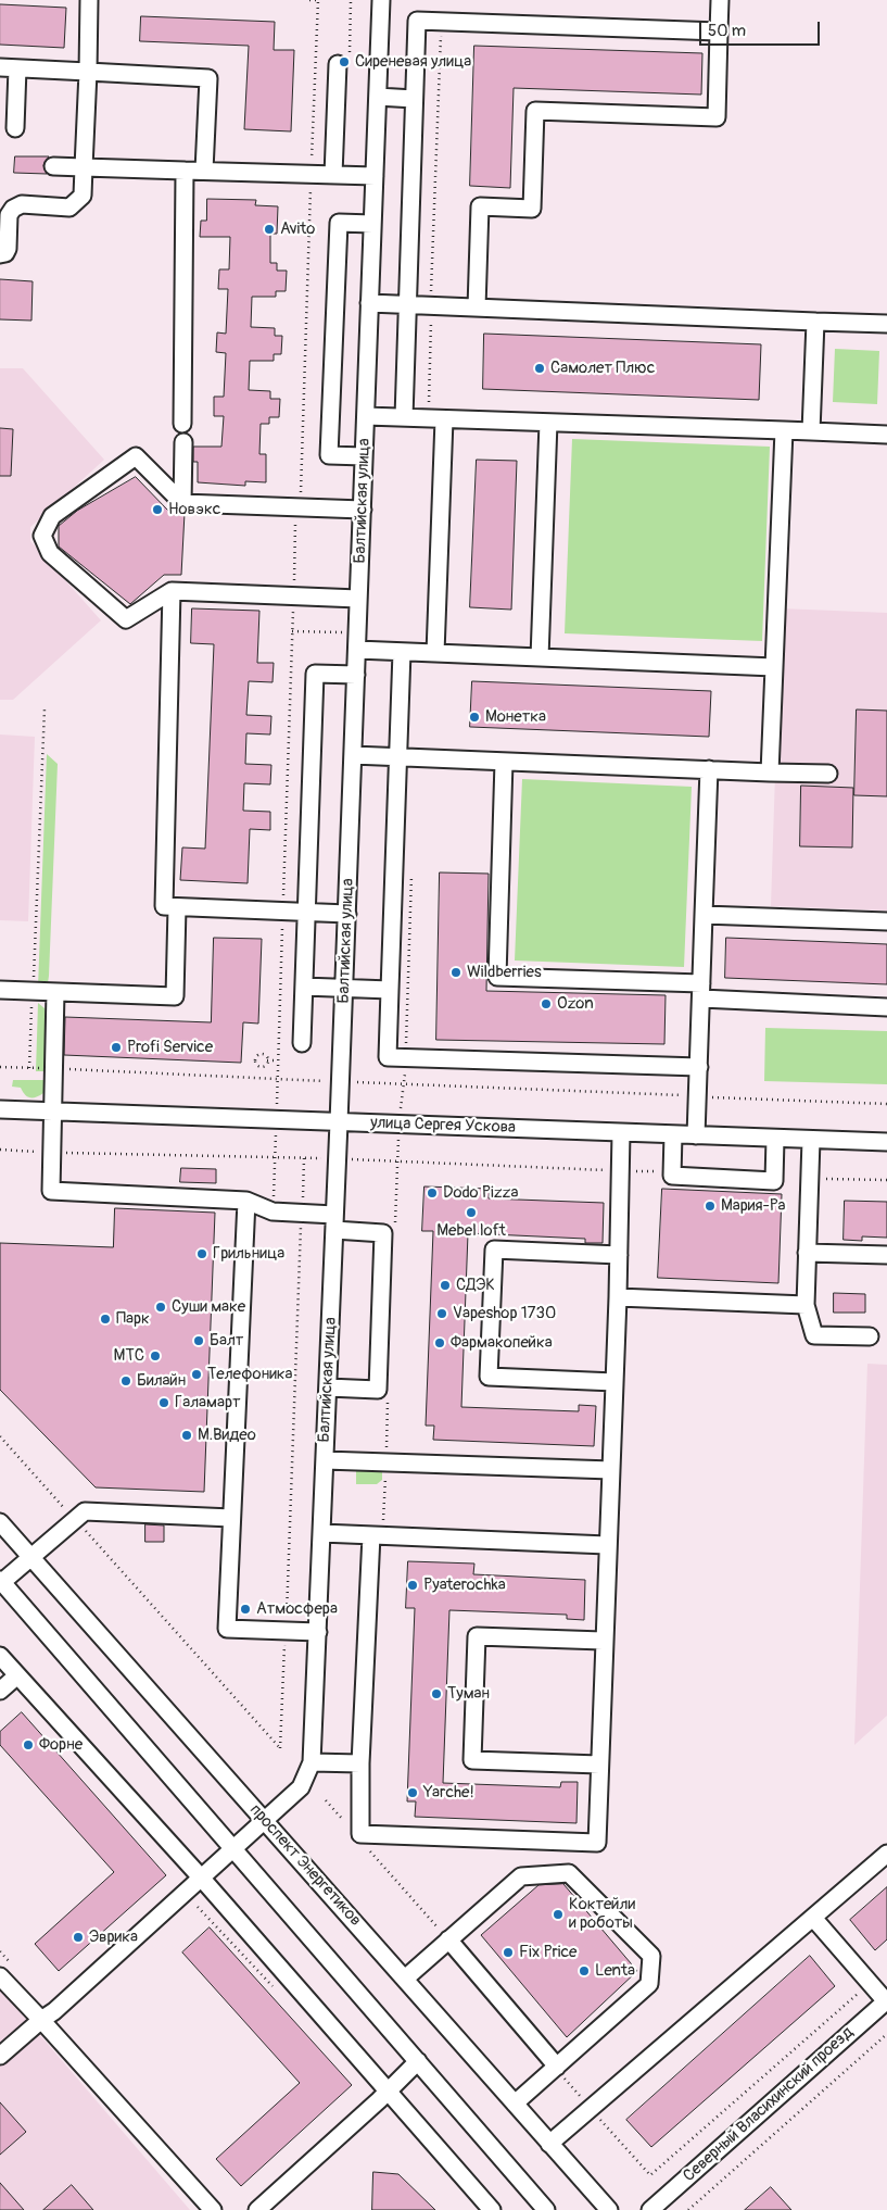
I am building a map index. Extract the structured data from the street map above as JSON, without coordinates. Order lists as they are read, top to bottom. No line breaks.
{"streets":{"street":["Балтийская улица","улица Сергея Ускова","проспект Энергетиков","Северный Власихинский проезд"]},"crossings":[["Балтийская улица","улица Сергея Ускова"],["Балтийская улица","проспект Энергетиков"]],"places":["Сиреневая улица","Avito","Самолет Плюс","Новэкс","Монетка","Wildberries","Ozon","Profi Service","Dodo Pizza","Мария-Ра","Mebel loft","Грильница","СДЭК","Суши маке","Vapeshop 1730","Парк","Балт","Фармакопейка","МТС","Телефоника","Билайн","Галамарт","М.Видео","Pyaterochka","Атмосфера","Туман","Форне","Yarche!","Коктейли и роботы","Эврика","Fix Price","Lenta"],"scale_bar":"50 m"}
